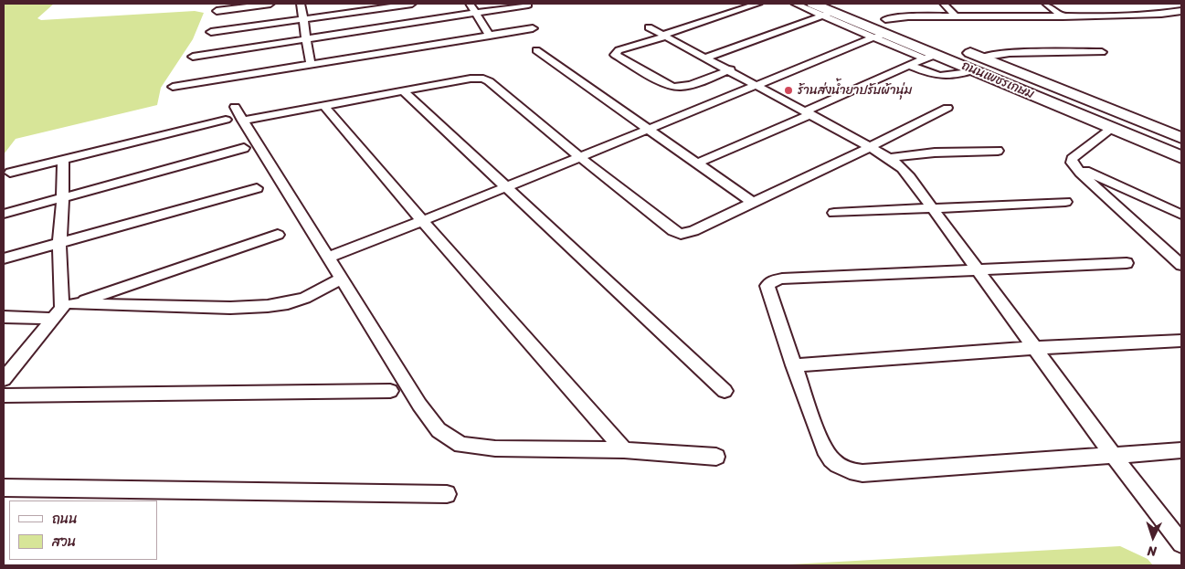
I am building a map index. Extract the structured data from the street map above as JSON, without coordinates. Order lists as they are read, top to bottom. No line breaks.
{"streets":{"main road":["ถนนเพชรเกษม"]},"places":["ร้านส่งน้ำยาปรับผ้านุ่ม"],"legend":["ถนน","สวน"],"north":"bottom"}
